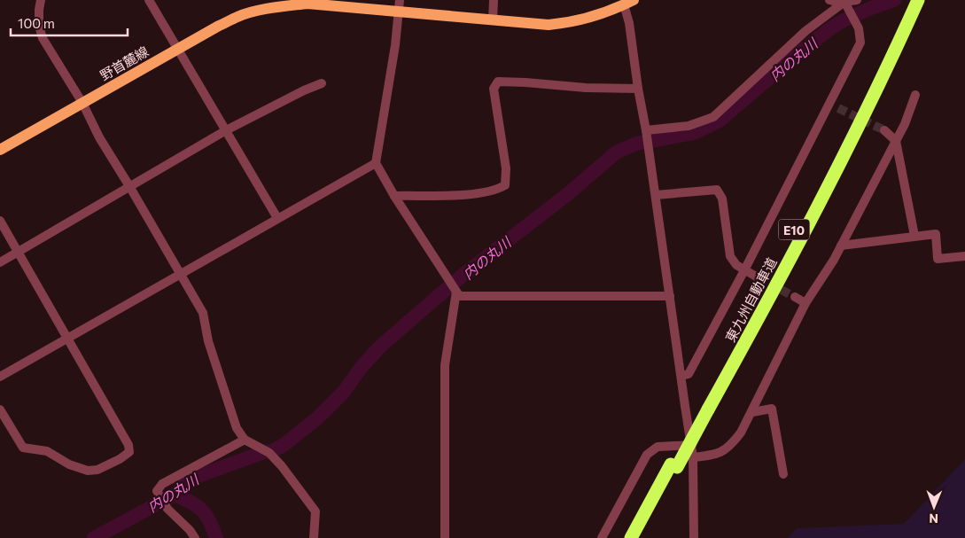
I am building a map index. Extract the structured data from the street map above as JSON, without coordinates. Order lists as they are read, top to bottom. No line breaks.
{"streets":{"highway":["E10","東九州自動車道"],"main road":["野首麓線"]},"water":["内の丸川"],"scale_bar":"100 m","north":"bottom"}
